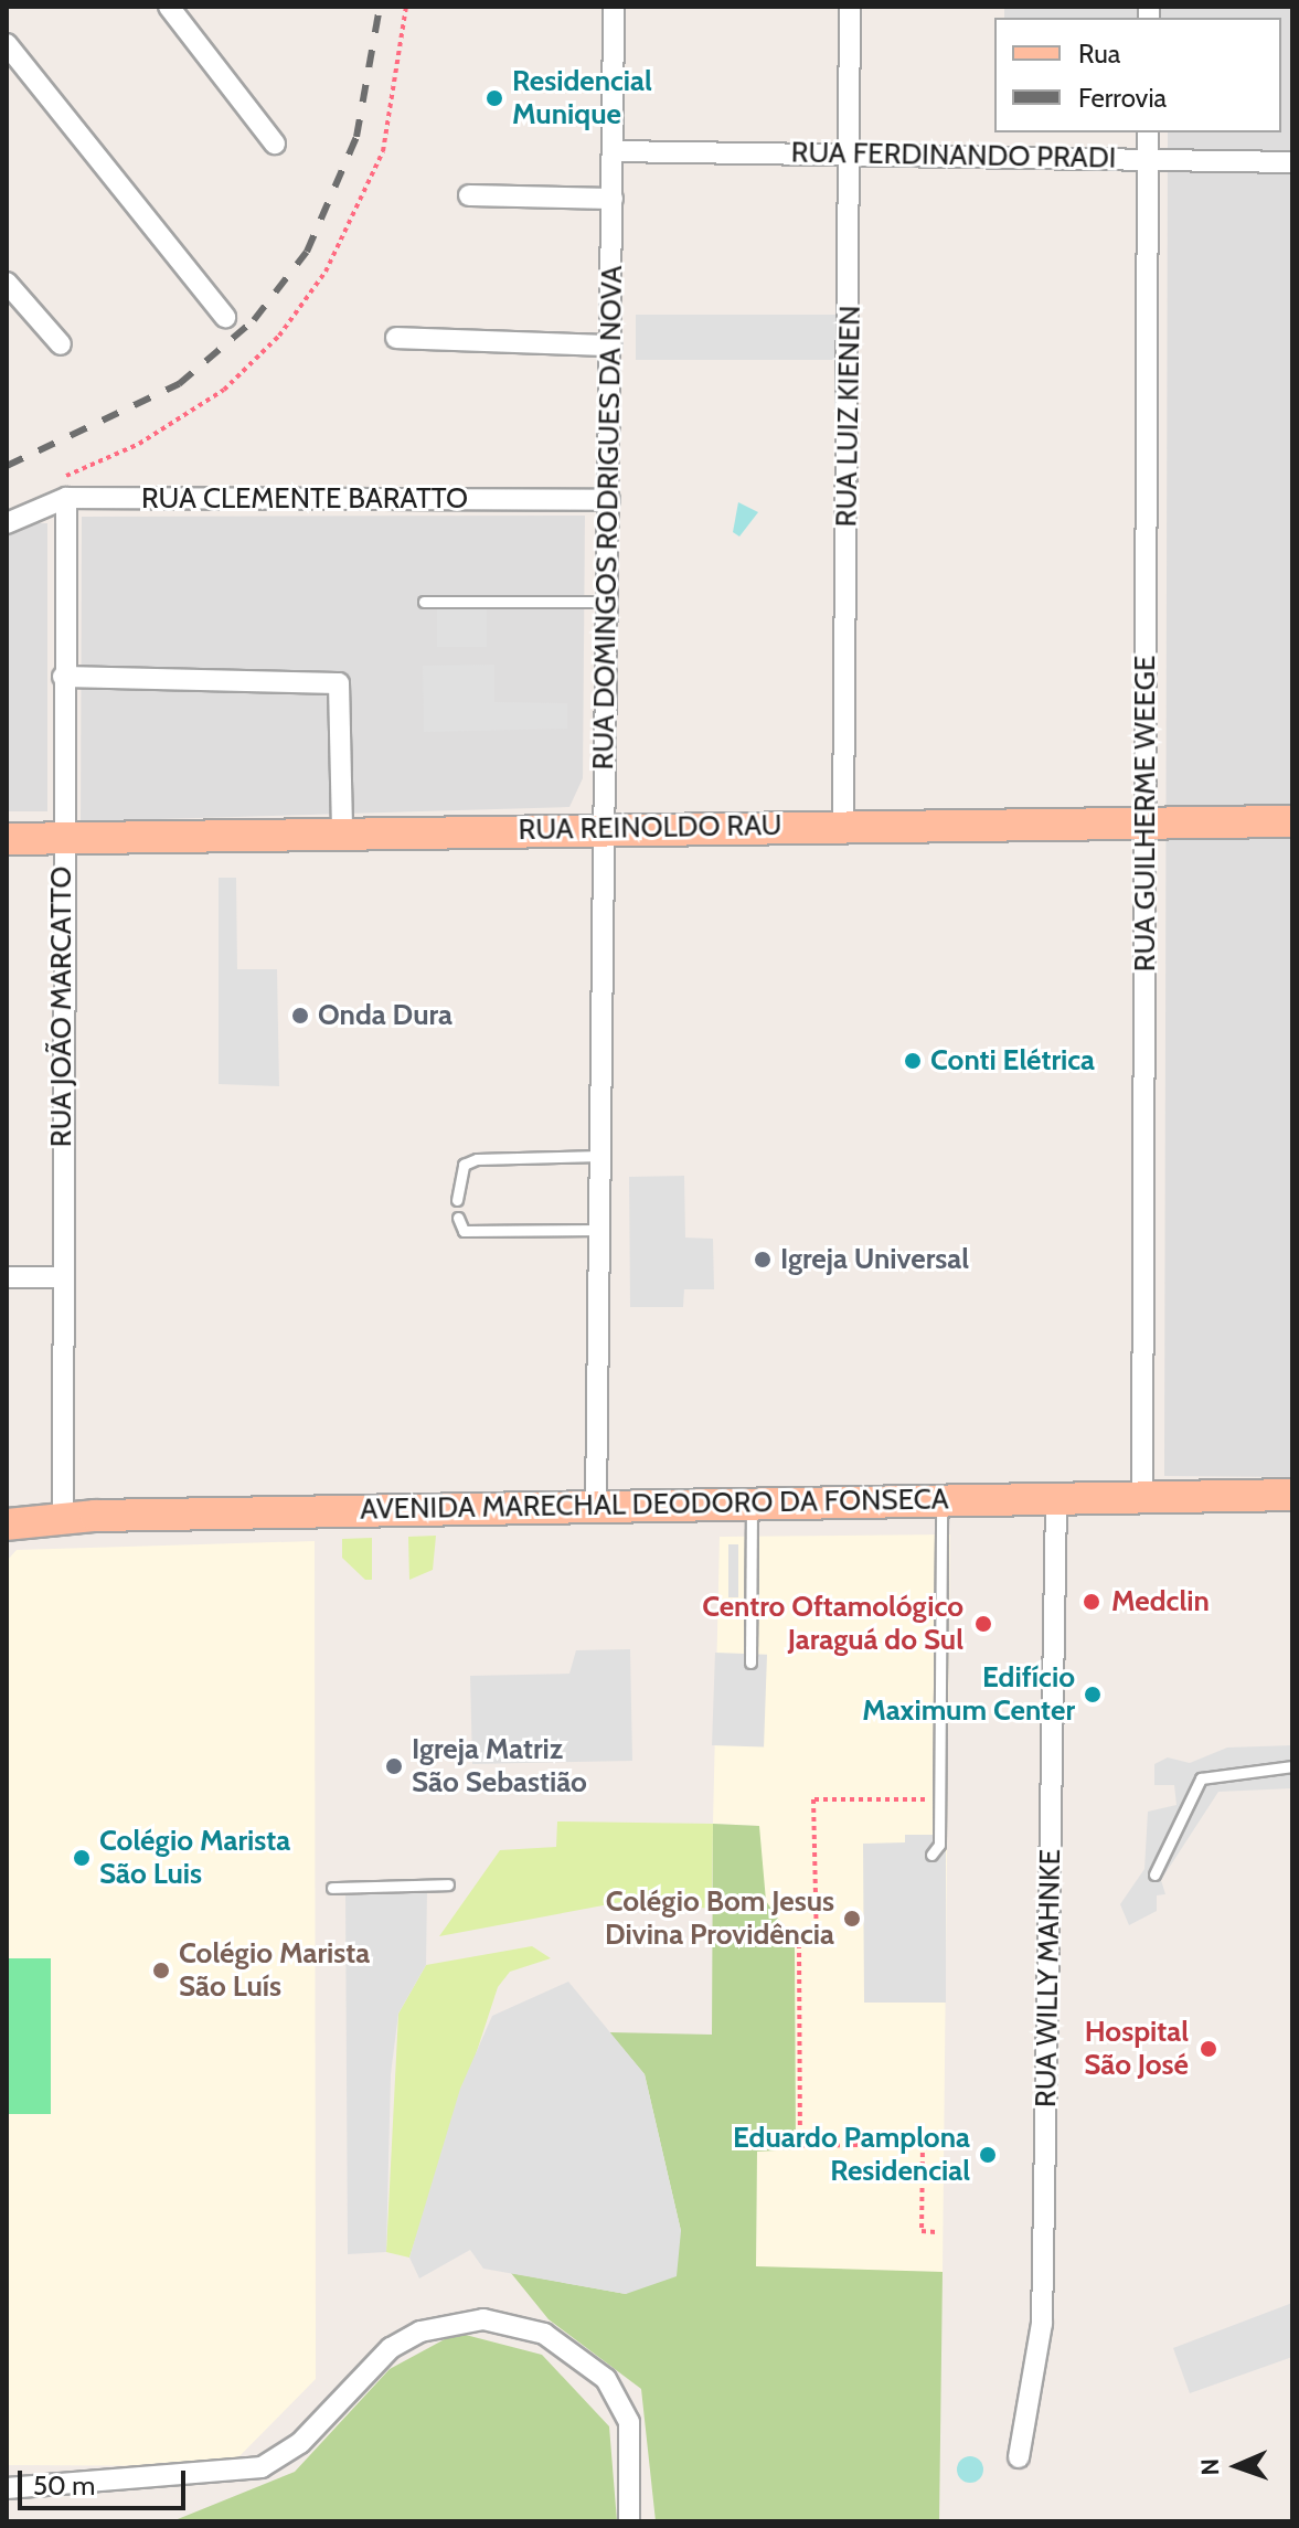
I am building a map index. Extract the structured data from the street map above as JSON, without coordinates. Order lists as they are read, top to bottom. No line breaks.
{"streets":{"main road":["RUA REINOLDO RAU","AVENIDA MARECHAL DEODORO DA FONSECA"],"street":["RUA FERDINANDO PRADI","RUA LUIZ KIENEN","RUA CLEMENTE BARATTO","RUA DOMINGOS RODRIGUES DA NOVA","RUA GUILHERME WEEGE","RUA JOÃO MARCATTO","RUA WILLY MAHNKE"]},"crossings":[["RUA FERDINANDO PRADI","RUA LUIZ KIENEN"],["RUA FERDINANDO PRADI","RUA DOMINGOS RODRIGUES DA NOVA"],["RUA FERDINANDO PRADI","RUA GUILHERME WEEGE"],["RUA LUIZ KIENEN","RUA REINOLDO RAU"],["RUA CLEMENTE BARATTO","RUA DOMINGOS RODRIGUES DA NOVA"],["RUA CLEMENTE BARATTO","RUA JOÃO MARCATTO"],["RUA DOMINGOS RODRIGUES DA NOVA","RUA REINOLDO RAU"],["RUA DOMINGOS RODRIGUES DA NOVA","AVENIDA MARECHAL DEODORO DA FONSECA"],["RUA GUILHERME WEEGE","RUA REINOLDO RAU"],["RUA GUILHERME WEEGE","AVENIDA MARECHAL DEODORO DA FONSECA"],["RUA REINOLDO RAU","RUA JOÃO MARCATTO"],["RUA JOÃO MARCATTO","AVENIDA MARECHAL DEODORO DA FONSECA"],["AVENIDA MARECHAL DEODORO DA FONSECA","RUA WILLY MAHNKE"]],"places":["Residencial Munique","Onda Dura","Conti Elétrica","Igreja Universal","Medclin","Centro Oftamológico Jaraguá do Sul","Edifício Maximum Center","Igreja Matriz São Sebastião","Colégio Marista São Luis","Colégio Bom Jesus Divina Providência","Colégio Marista São Luís","Hospital São José","Eduardo Pamplona Residencial"],"legend":["Rua","Ferrovia"],"scale_bar":"50 m","north":"left"}
